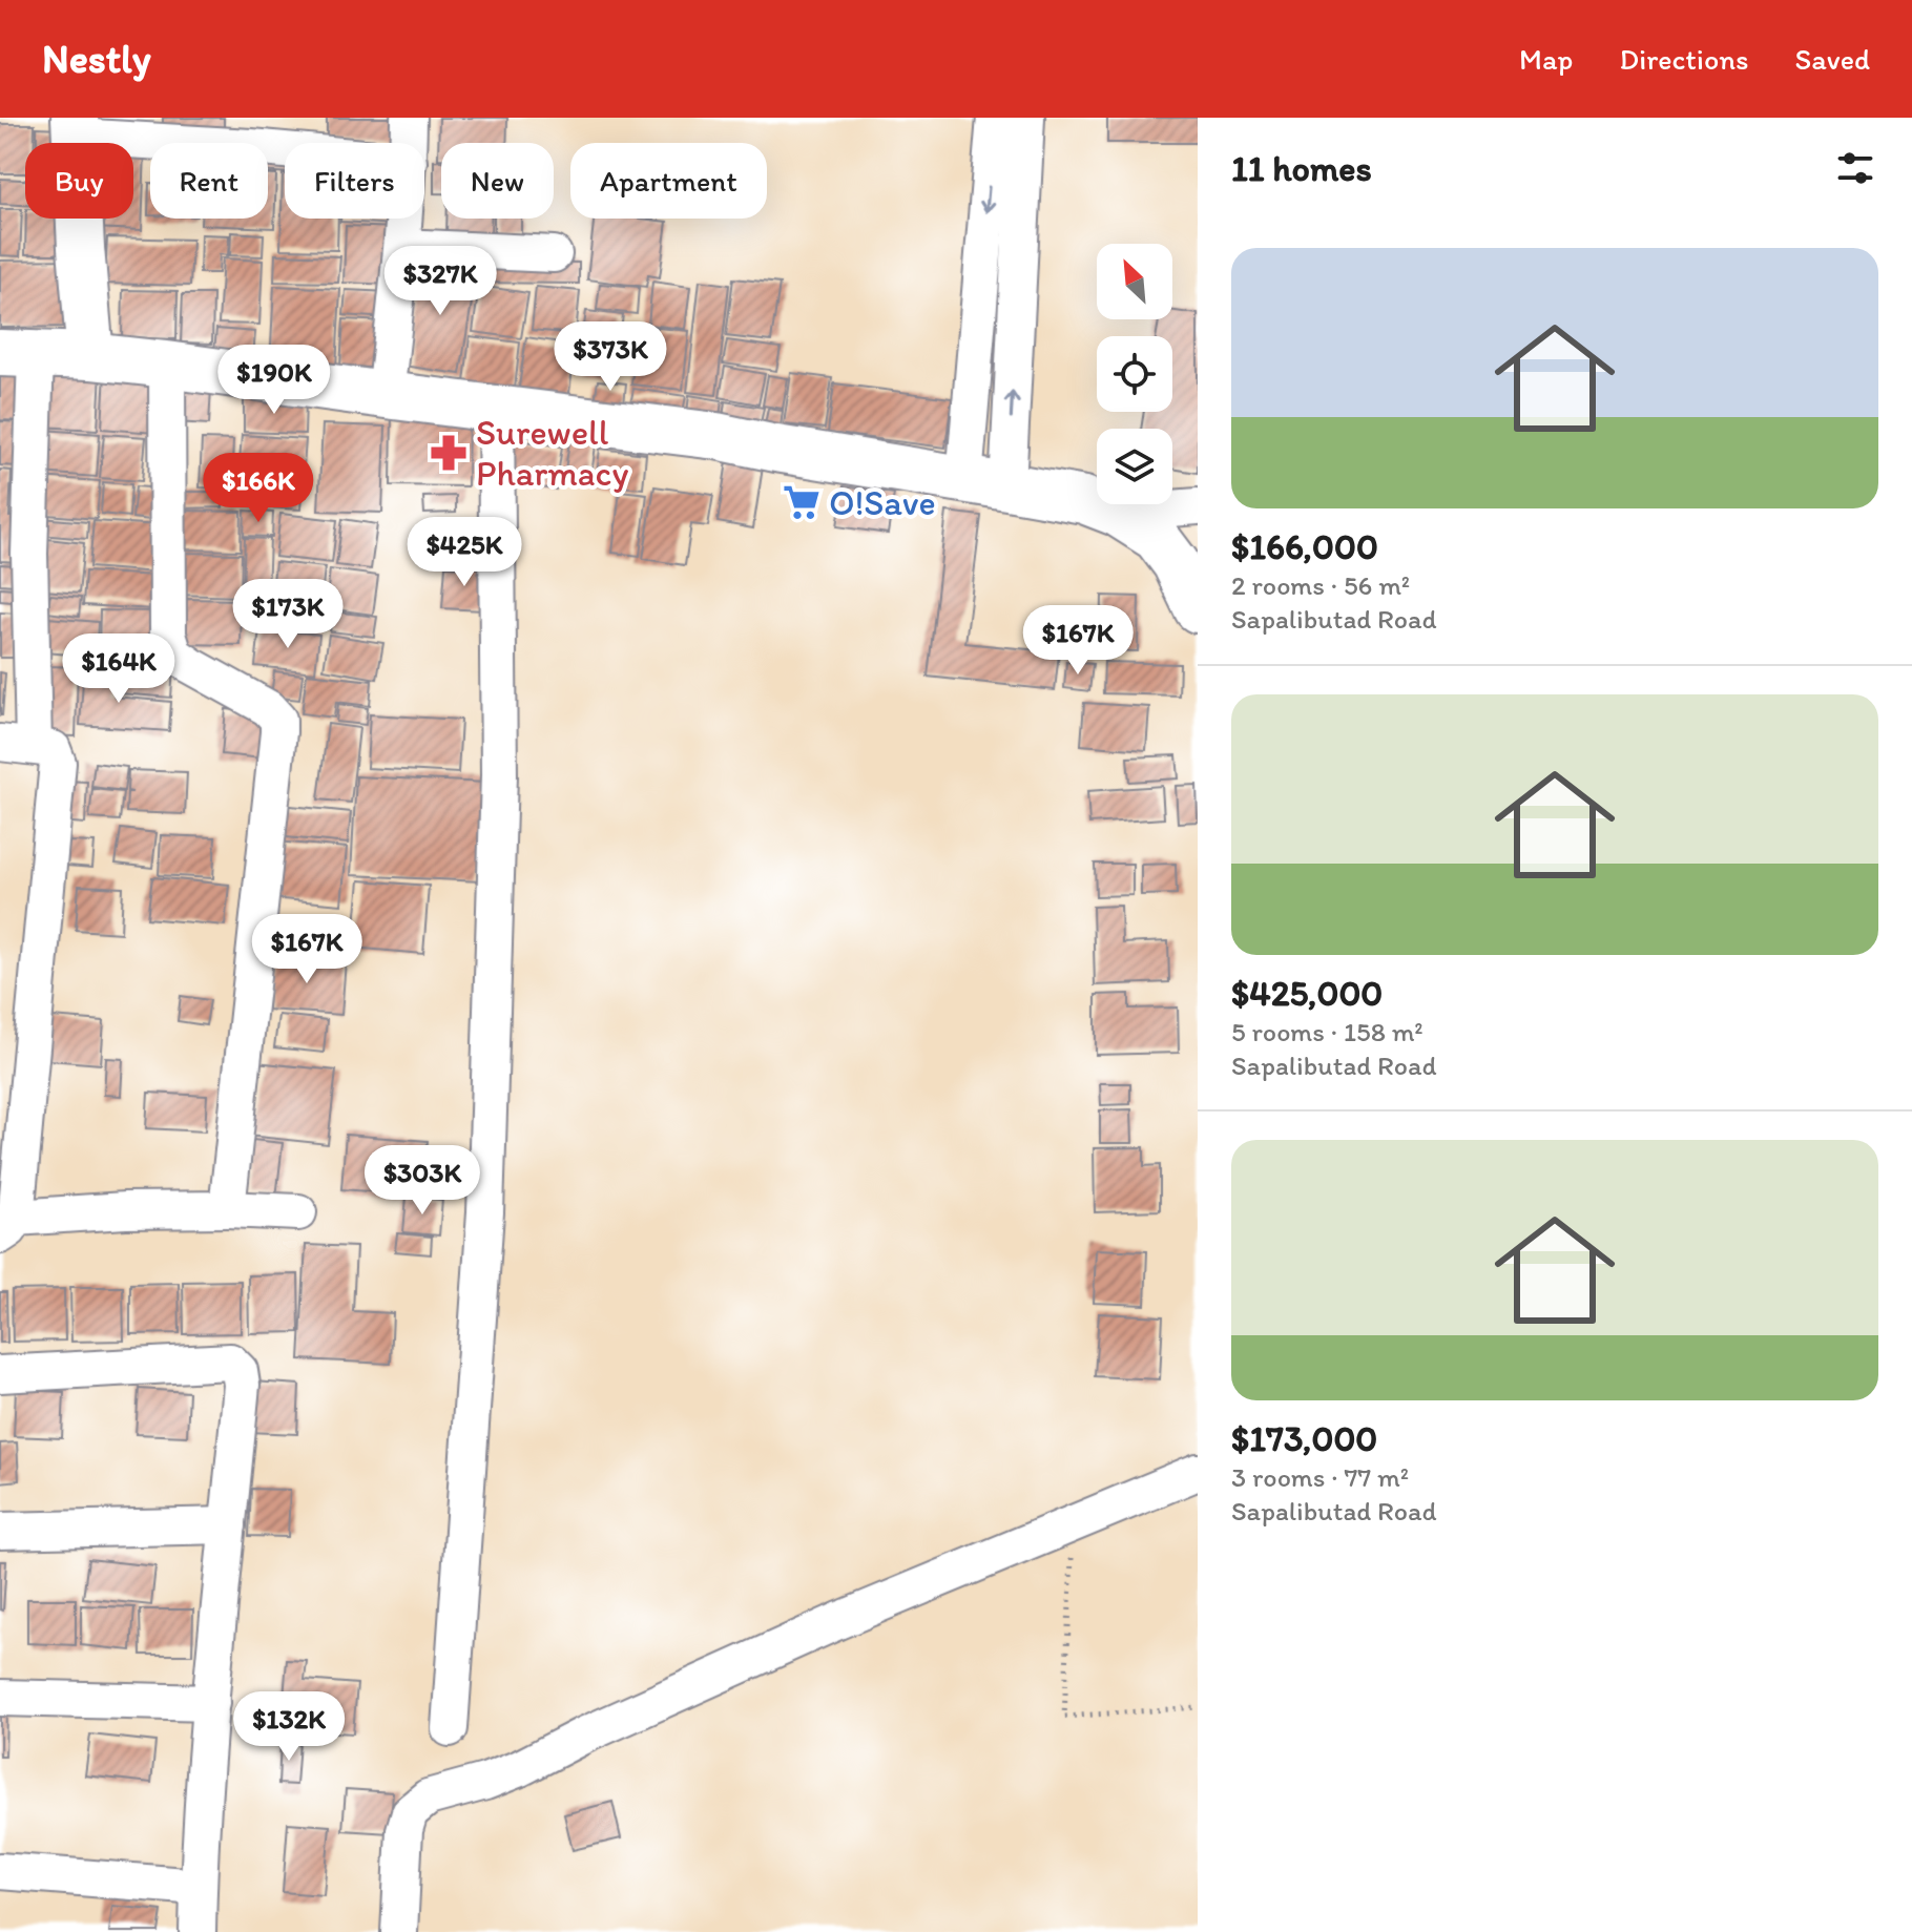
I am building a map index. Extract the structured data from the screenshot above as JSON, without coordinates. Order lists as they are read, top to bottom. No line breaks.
{"places":{"pharmacy":["Surewell Pharmacy"],"supermarket":["O!Save"]},"north":"top left","page":{"header":"Nestly","nav":["Map","Directions","Saved"],"heading":"11 homes","chip":["Buy","Rent","Filters","New","Apartment"],"list":[{"name":"$166,000","note":"2 rooms · 56 m² · Sapalibutad Road"},{"name":"$425,000","note":"5 rooms · 158 m² · Sapalibutad Road"},{"name":"$173,000","note":"3 rooms · 77 m² · Sapalibutad Road"}],"price":["$327K","$373K","$190K","$166K","$425K","$173K","$167K","$164K","$167K","$303K","$132K"]}}
